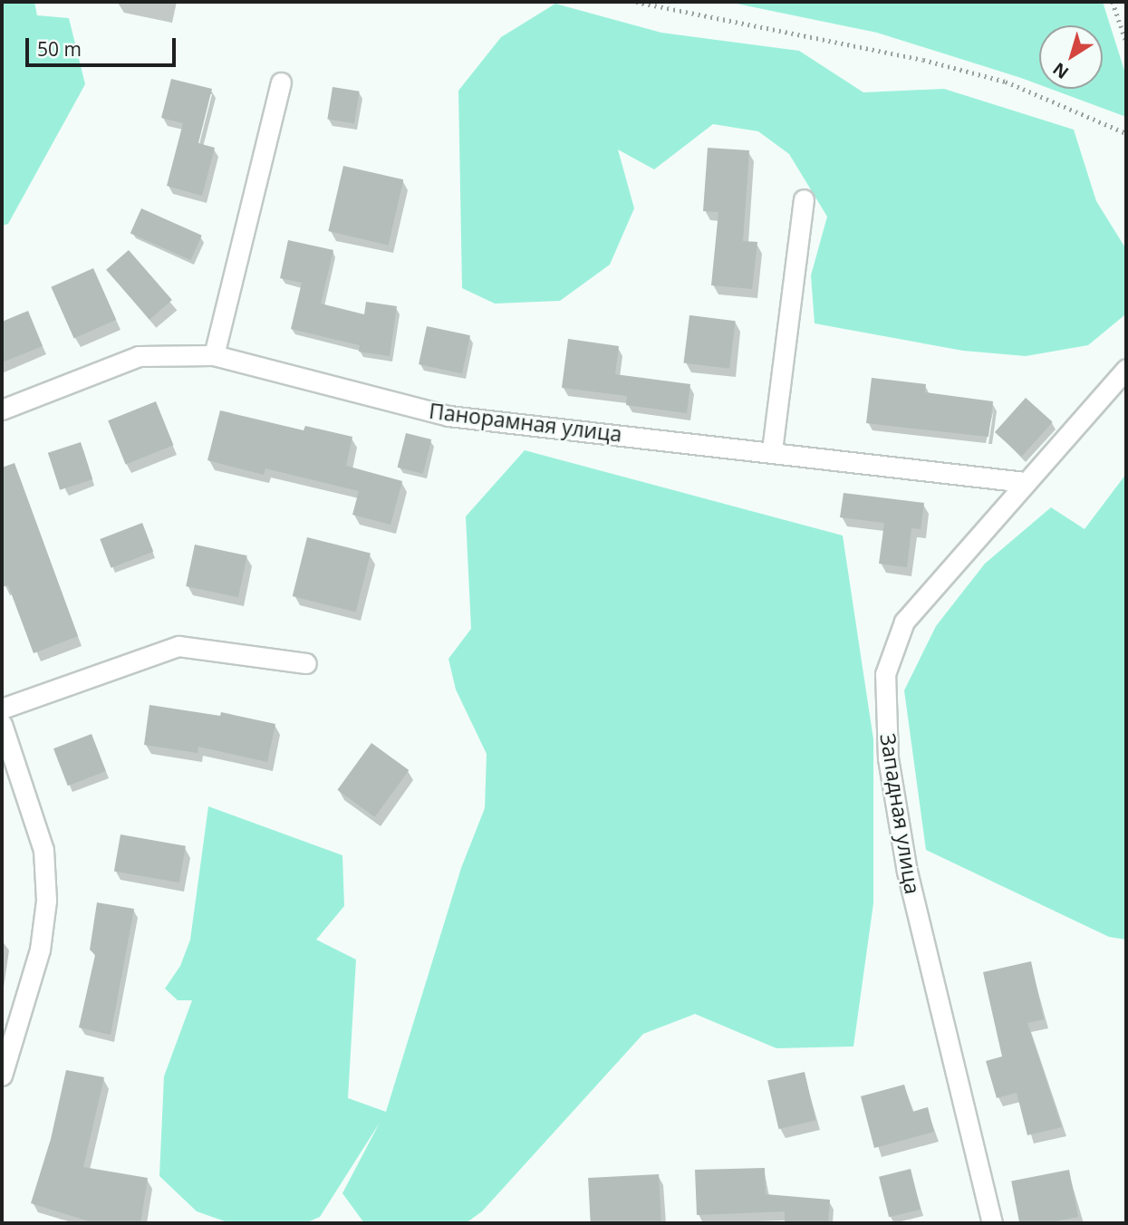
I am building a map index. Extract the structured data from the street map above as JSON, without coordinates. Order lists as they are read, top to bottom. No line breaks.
{"streets":{"street":["Панорамная улица","Западная улица"]},"crossings":[["Панорамная улица","Западная улица"]],"scale_bar":"50 m","north":"bottom left"}
